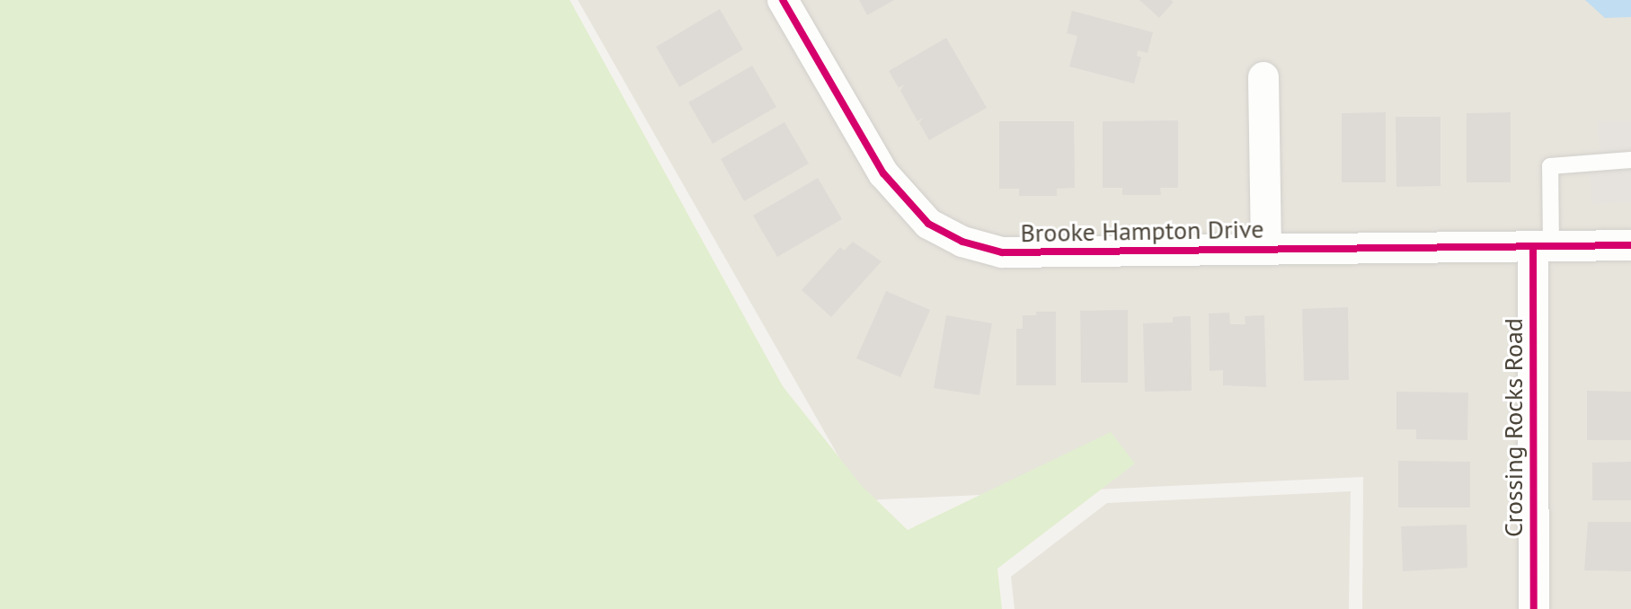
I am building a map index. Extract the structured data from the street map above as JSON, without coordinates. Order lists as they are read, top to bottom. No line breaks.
{"streets":{"street":["Brooke Hampton Drive","Crossing Rocks Road"]},"crossings":[["Brooke Hampton Drive","Crossing Rocks Road"]]}
